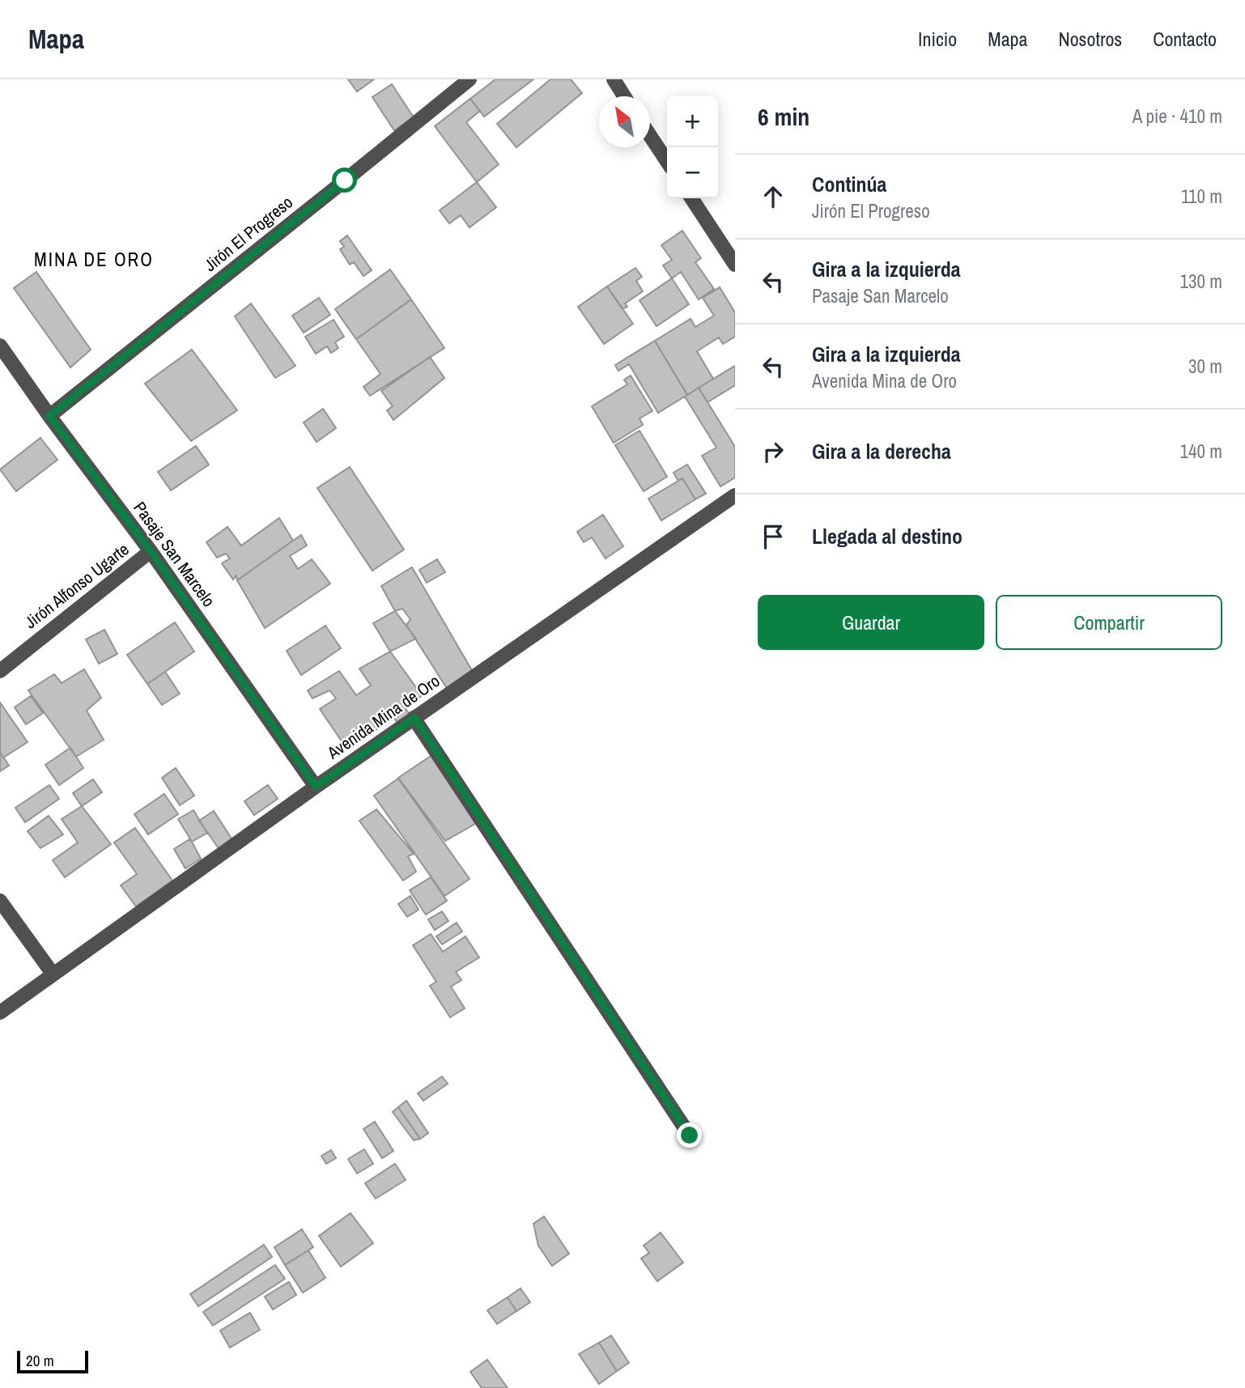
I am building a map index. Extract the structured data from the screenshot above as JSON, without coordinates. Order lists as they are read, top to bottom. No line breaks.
{"streets":{"street":["Jirón El Progreso","Pasaje San Marcelo","Jirón Alfonso Ugarte","Avenida Mina de Oro"]},"crossings":[["Jirón El Progreso","Pasaje San Marcelo"],["Pasaje San Marcelo","Jirón Alfonso Ugarte"],["Pasaje San Marcelo","Avenida Mina de Oro"]],"districts":["MINA DE ORO"],"scale_bar":"20 m","north":"top left","page":{"header":"Mapa","nav":["Inicio","Mapa","Nosotros","Contacto"],"heading":["6 min","A pie · 410 m"],"map_buttons":["+","−"],"list":[["Continúa","Jirón El Progreso","110 m"],["Gira a la izquierda","Pasaje San Marcelo","130 m"],["Gira a la izquierda","Avenida Mina de Oro","30 m"],["Gira a la derecha","140 m"],"Llegada al destino"],"buttons":["Guardar","Compartir"],"scale":"20 m"}}
